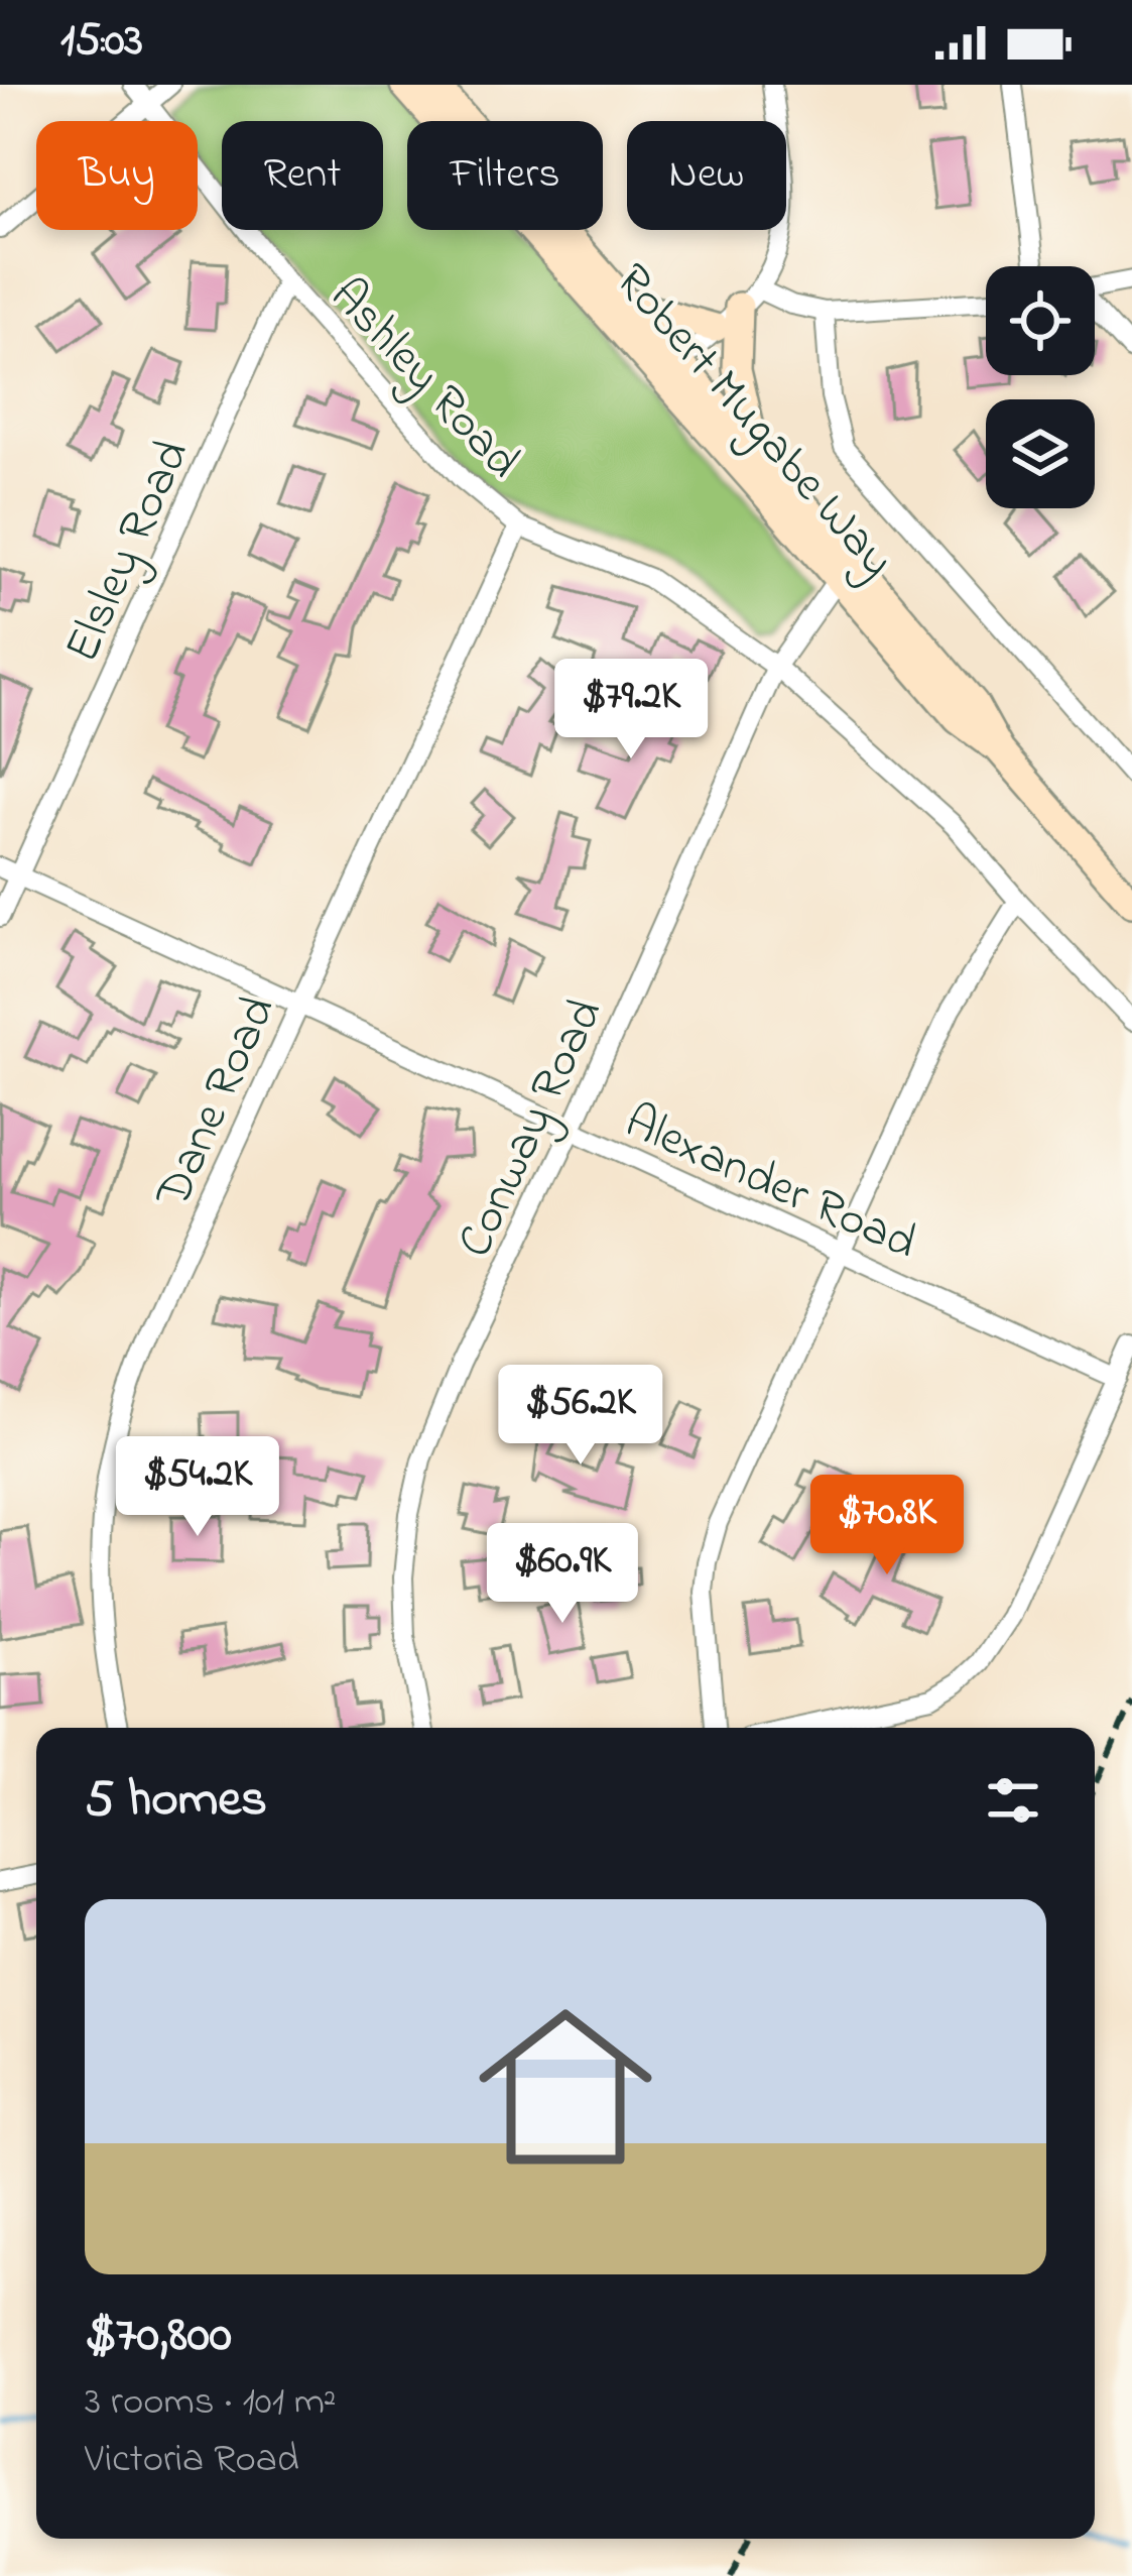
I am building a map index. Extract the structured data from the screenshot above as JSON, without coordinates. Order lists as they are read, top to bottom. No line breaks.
{"streets":{"main road":["Robert Mugabe Way"],"street":["Ashley Road","Elsley Road","Dane Road","Conway Road","Alexander Road"]},"crossings":[["Ashley Road","Elsley Road"],["Ashley Road","Dane Road"],["Ashley Road","Conway Road"],["Robert Mugabe Way","Conway Road"],["Elsley Road","Alexander Road"],["Dane Road","Alexander Road"],["Conway Road","Alexander Road"]],"page":{"status":"15:03","chip":["Buy","Rent","Filters","New"],"price":["$79.2K","$56.2K","$54.2K","$70.8K","$60.9K"],"heading":"5 homes","list":[{"name":"$70,800","note":"3 rooms · 101 m² · Victoria Road"}]}}
